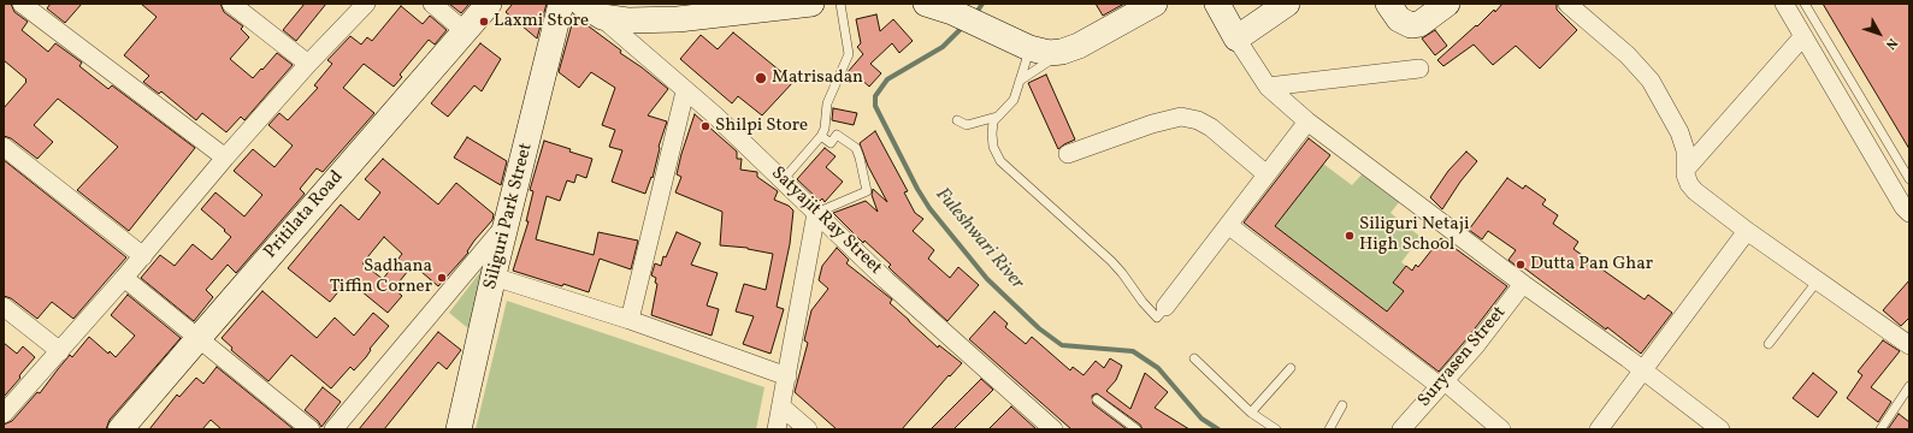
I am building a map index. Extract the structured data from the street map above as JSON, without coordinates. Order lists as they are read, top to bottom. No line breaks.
{"streets":{"street":["Pritilata Road","Siliguri Park Street","Satyajit Ray Street","Suryasen Street"]},"crossings":[["Siliguri Park Street","Satyajit Ray Street"]],"water":["Fuleshwari River"],"places":["Laxmi Store","Matrisadan","Shilpi Store","Siliguri Netaji High School","Dutta Pan Ghar","Sadhana Tiffin Corner"],"north":"bottom right"}
